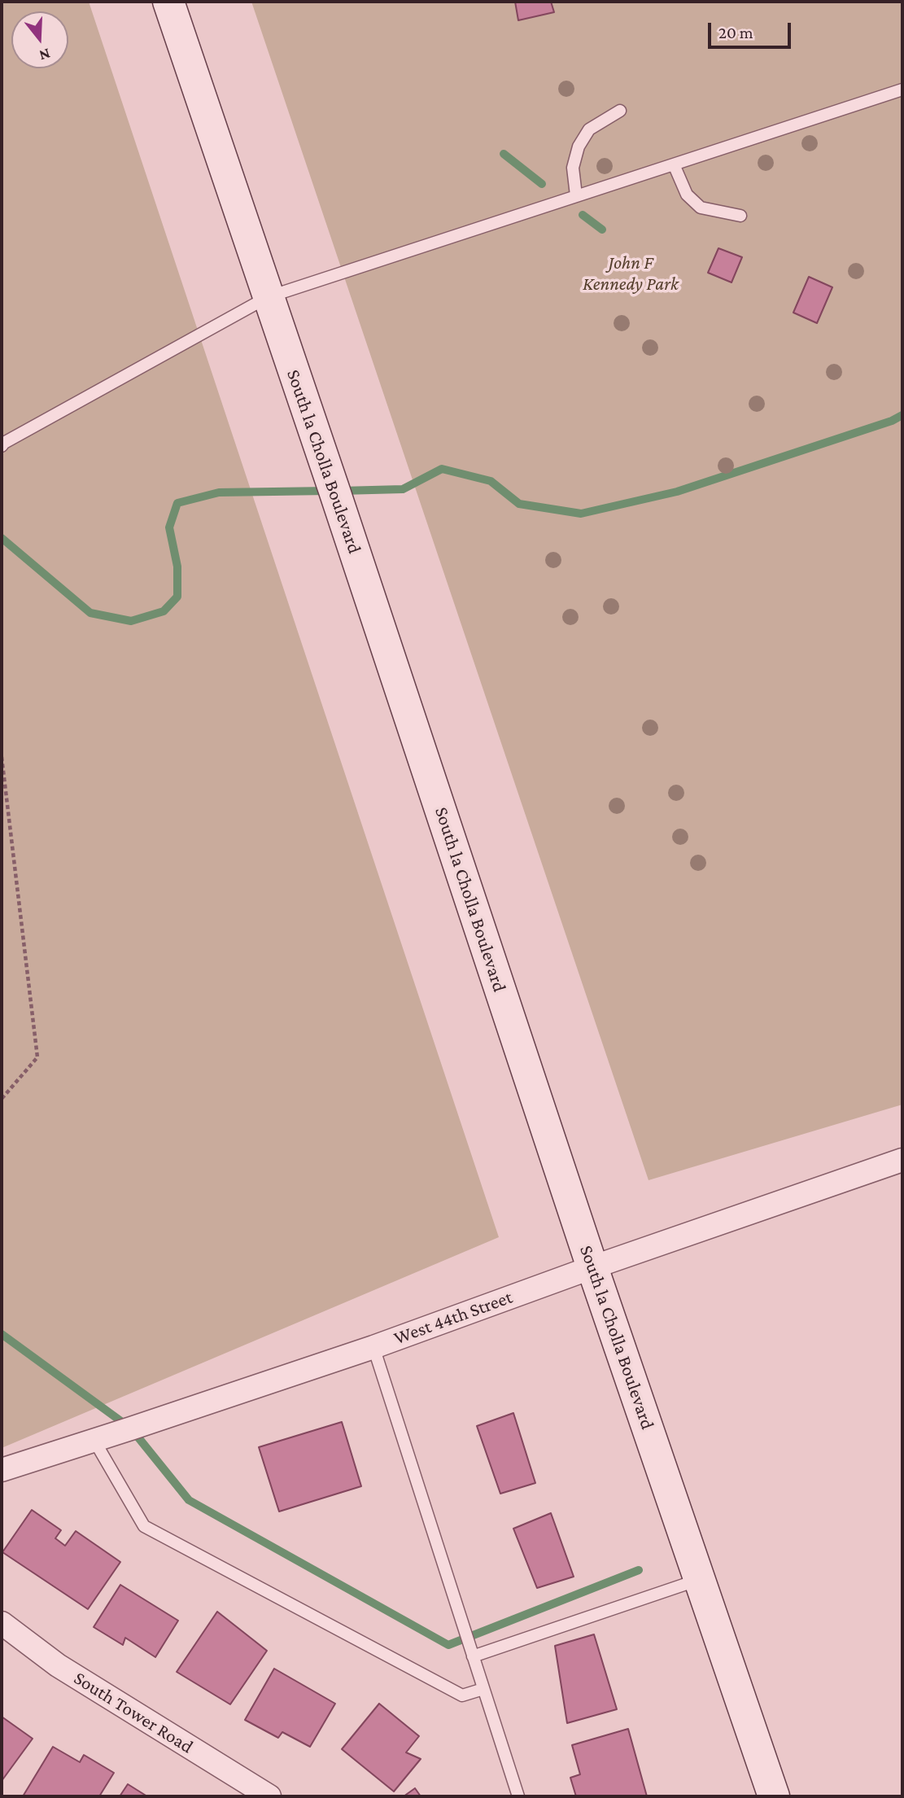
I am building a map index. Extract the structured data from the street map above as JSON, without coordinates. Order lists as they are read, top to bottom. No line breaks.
{"streets":{"main road":["South la Cholla Boulevard"],"street":["West 44th Street","South Tower Road"]},"crossings":[["South la Cholla Boulevard","West 44th Street"]],"parks":["John F Kennedy Park"],"scale_bar":"20 m","north":"bottom"}
